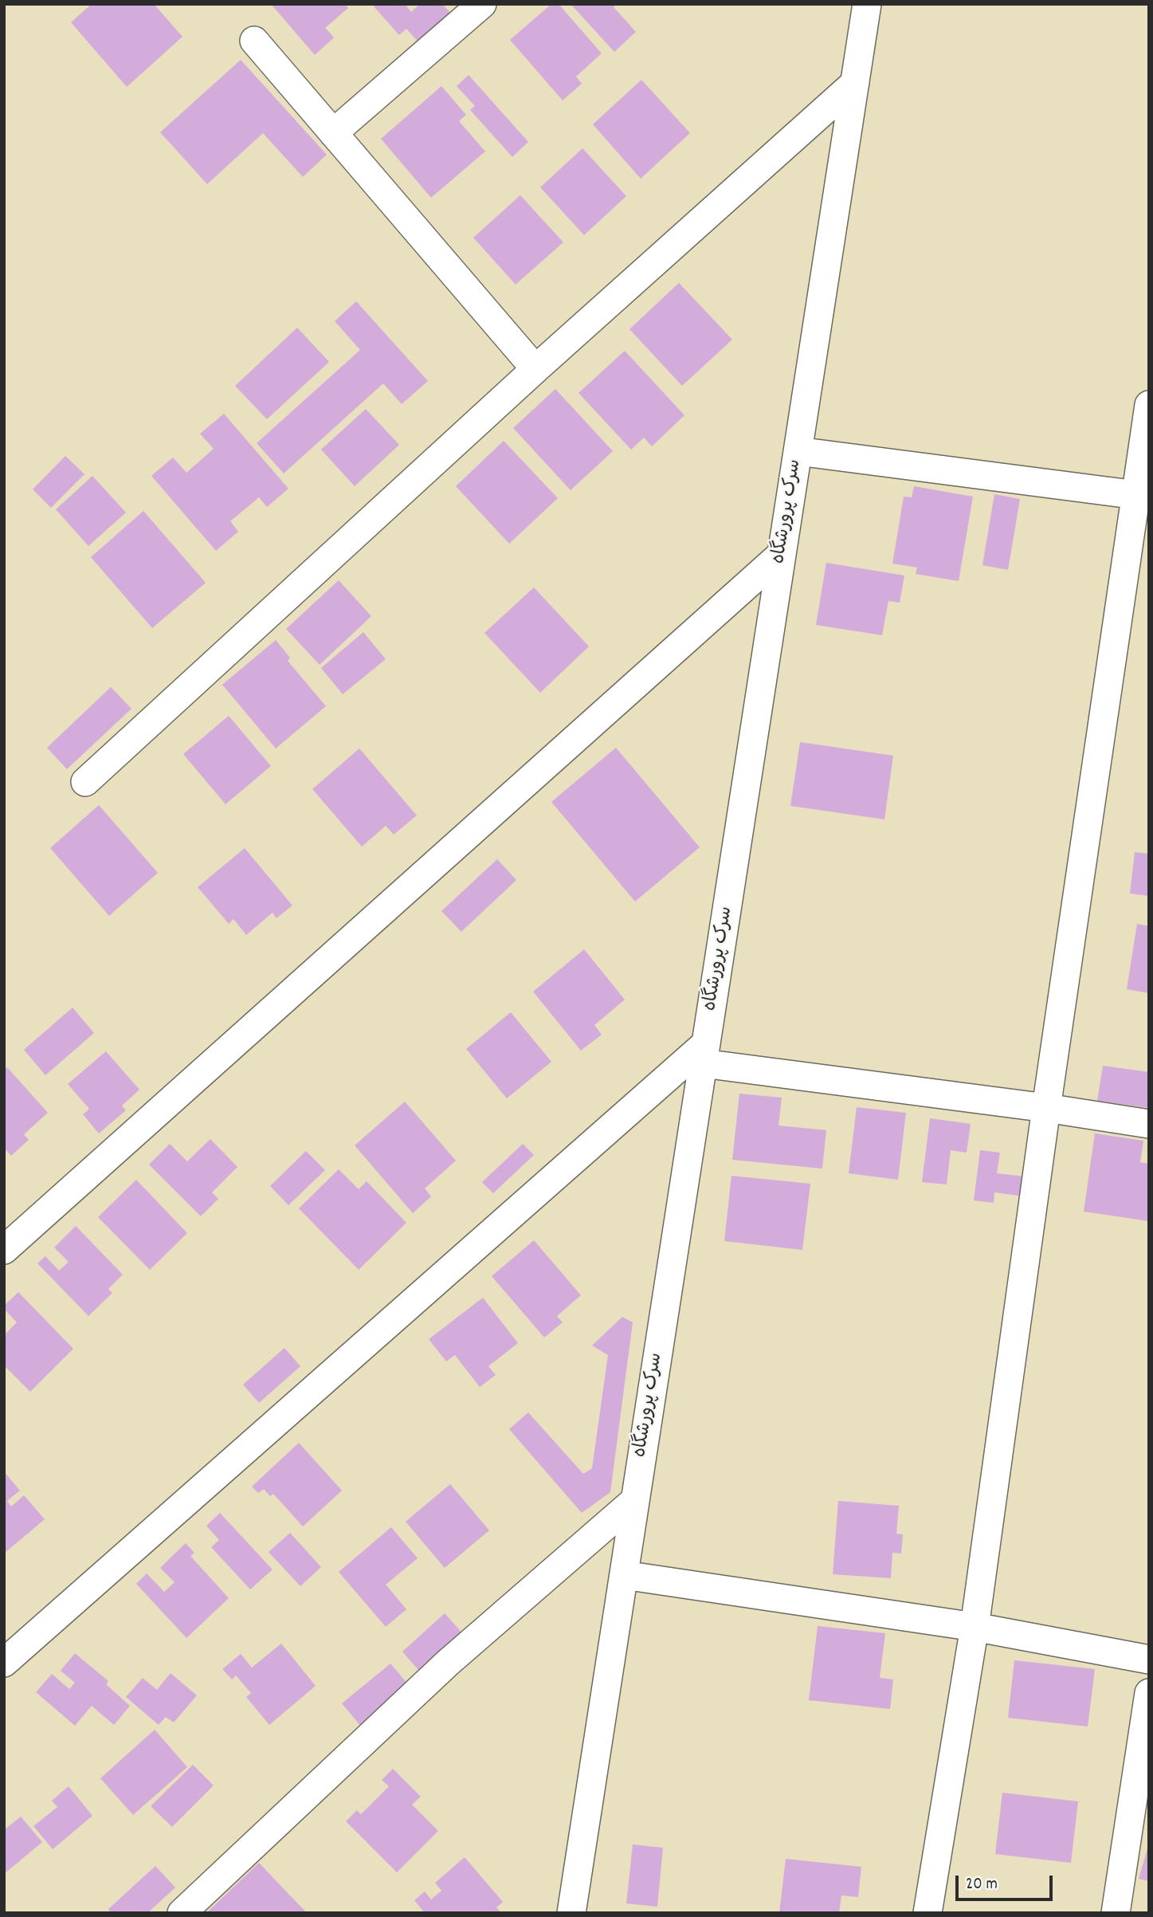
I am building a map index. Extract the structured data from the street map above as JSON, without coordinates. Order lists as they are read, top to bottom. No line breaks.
{"streets":{"street":["سرک پرورشگاه"]},"scale_bar":"20 m"}
